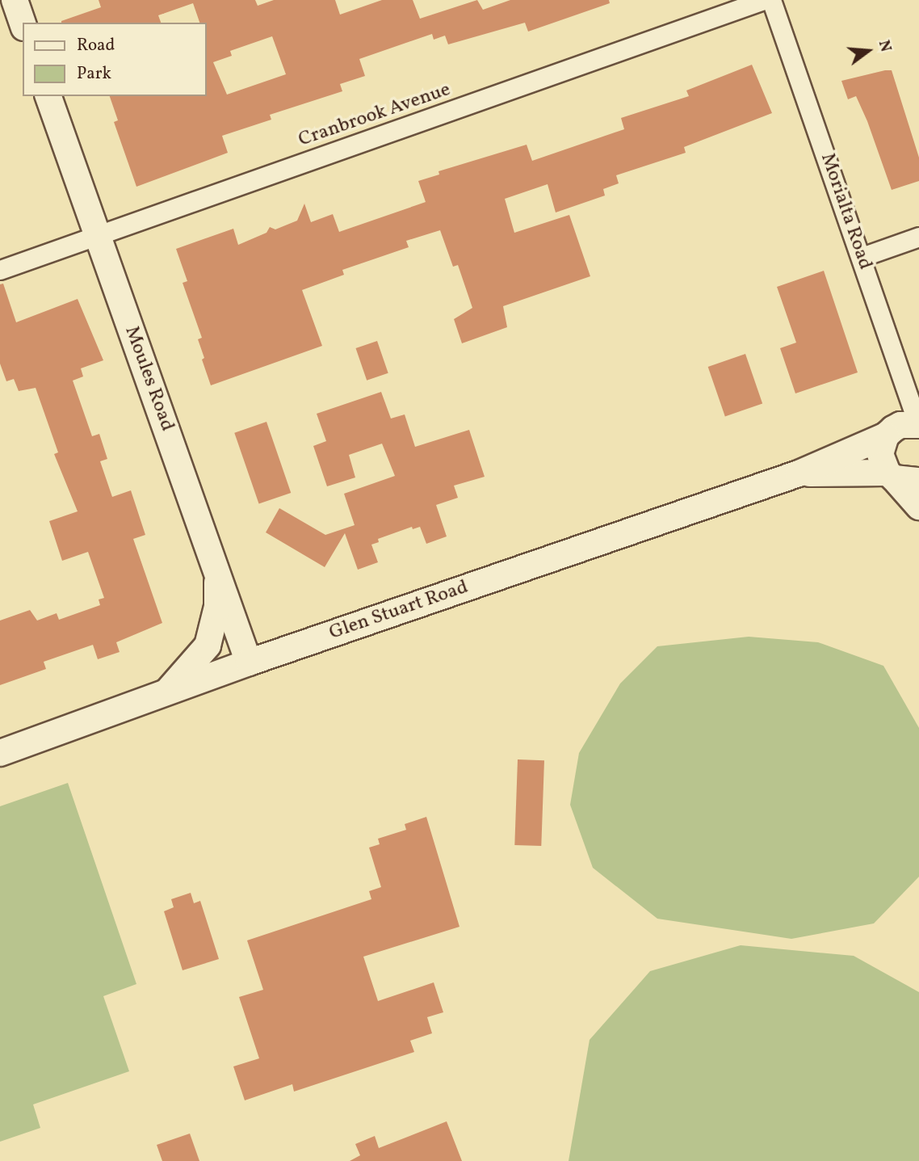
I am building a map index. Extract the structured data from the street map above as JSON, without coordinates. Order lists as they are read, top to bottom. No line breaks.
{"streets":{"main road":["Moules Road","Glen Stuart Road"],"street":["Cranbrook Avenue","Morialta Road"]},"crossings":[["Cranbrook Avenue","Moules Road"],["Morialta Road","Glen Stuart Road"],["Moules Road","Glen Stuart Road"]],"legend":["Road","Park"],"north":"right"}
